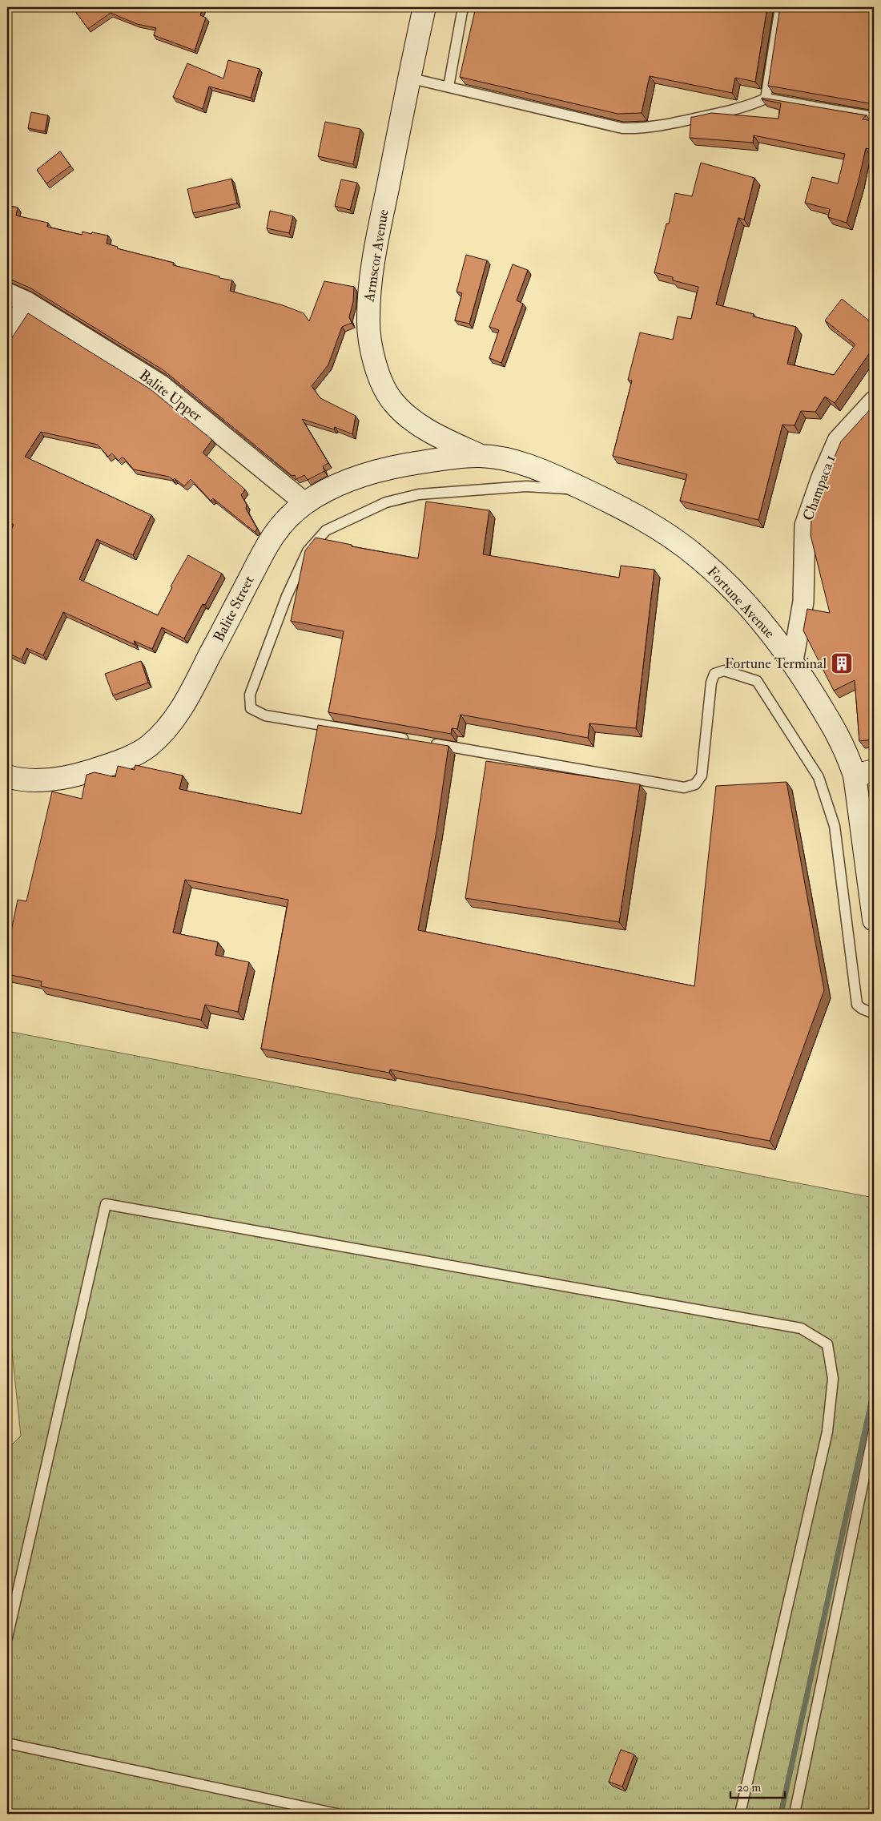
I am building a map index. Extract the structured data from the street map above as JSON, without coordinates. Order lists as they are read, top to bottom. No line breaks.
{"streets":{"main road":["Armscor Avenue","Fortune Avenue","Balite Street"],"street":["Balite Upper","Champaca 1"]},"crossings":[["Armscor Avenue","Fortune Avenue"],["Armscor Avenue","Balite Street"],["Balite Upper","Balite Street"],["Champaca 1","Fortune Avenue"],["Fortune Avenue","Balite Street"]],"places":{"building":["Fortune Terminal"]},"scale_bar":"20 m"}
